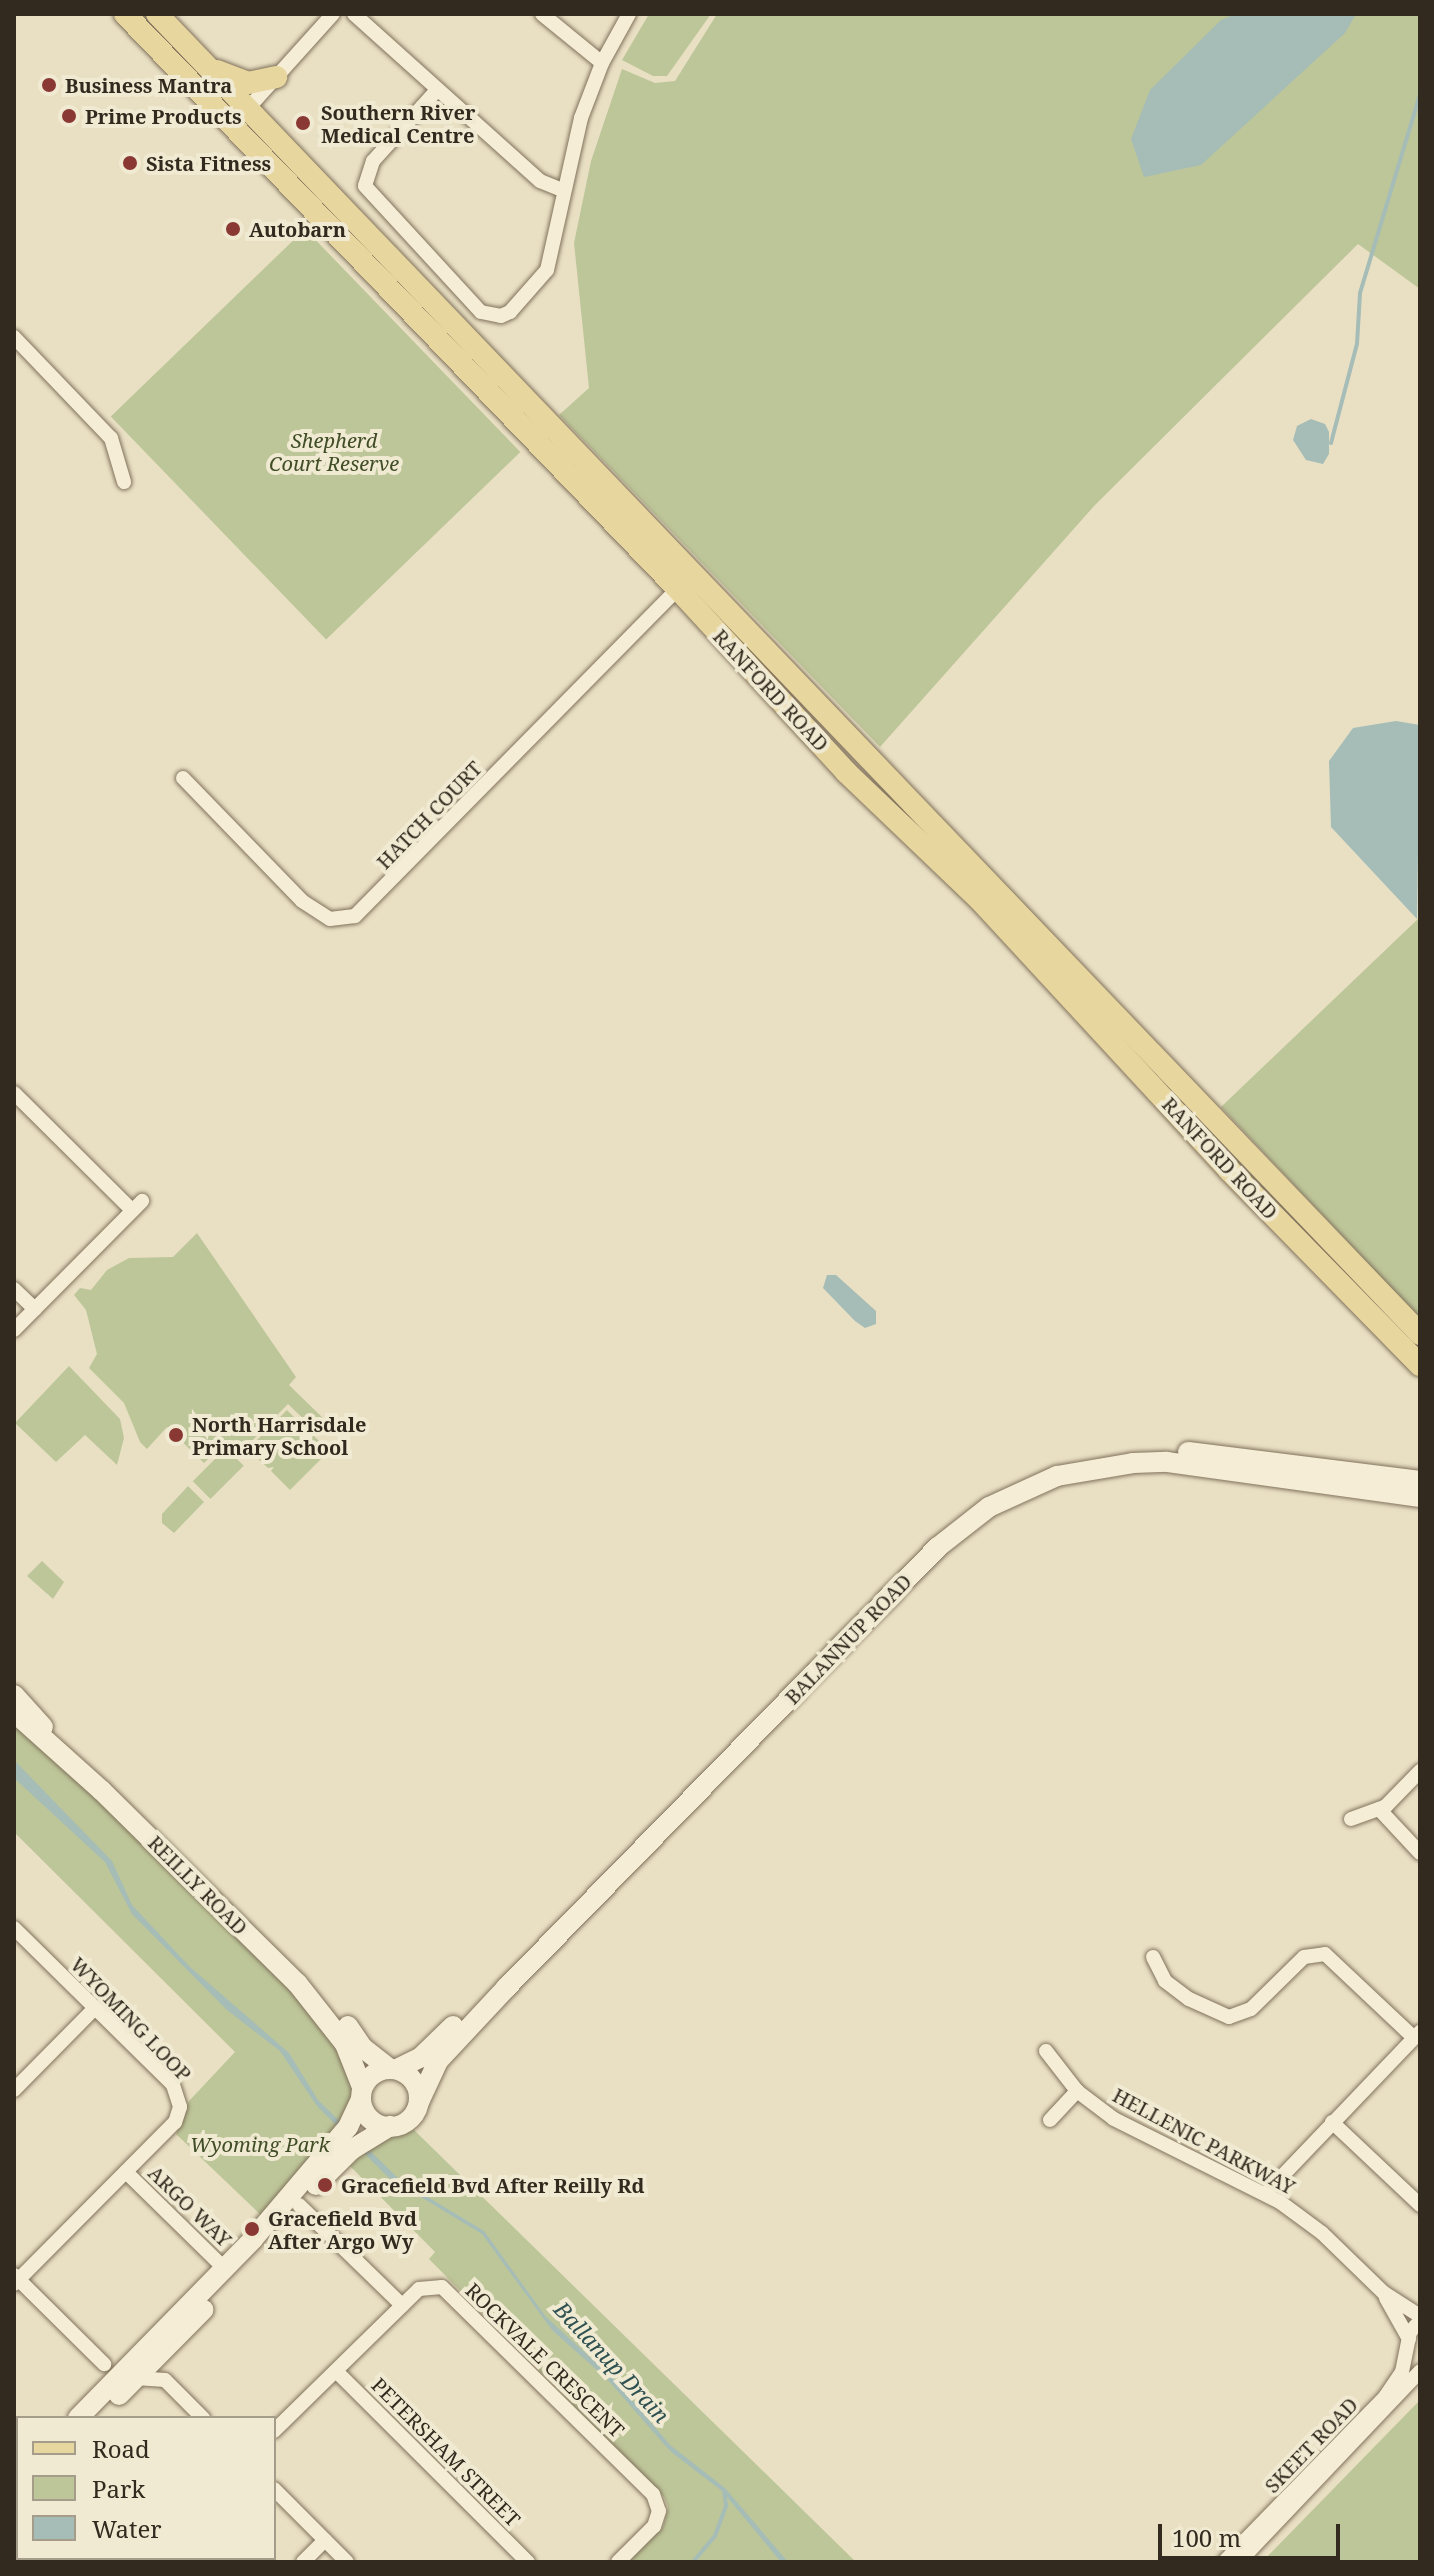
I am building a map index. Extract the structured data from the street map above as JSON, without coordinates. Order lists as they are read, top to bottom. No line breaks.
{"streets":{"main road":["RANFORD ROAD"],"street":["HATCH COURT","BALANNUP ROAD","REILLY ROAD","WYOMING LOOP","HELLENIC PARKWAY","ARGO WAY","ROCKVALE CRESCENT","SKEET ROAD","PETERSHAM STREET"]},"crossings":[["RANFORD ROAD","HATCH COURT"],["BALANNUP ROAD","REILLY ROAD"],["WYOMING LOOP","ARGO WAY"],["HELLENIC PARKWAY","SKEET ROAD"],["ROCKVALE CRESCENT","PETERSHAM STREET"]],"water":["Ballanup Drain"],"parks":["Shepherd Court Reserve","Wyoming Park"],"places":["Business Mantra","Prime Products","Southern River Medical Centre","Sista Fitness","Autobarn","North Harrisdale Primary School","Gracefield Bvd After Reilly Rd","Gracefield Bvd After Argo Wy"],"legend":["Road","Park","Water"],"scale_bar":"100 m"}
